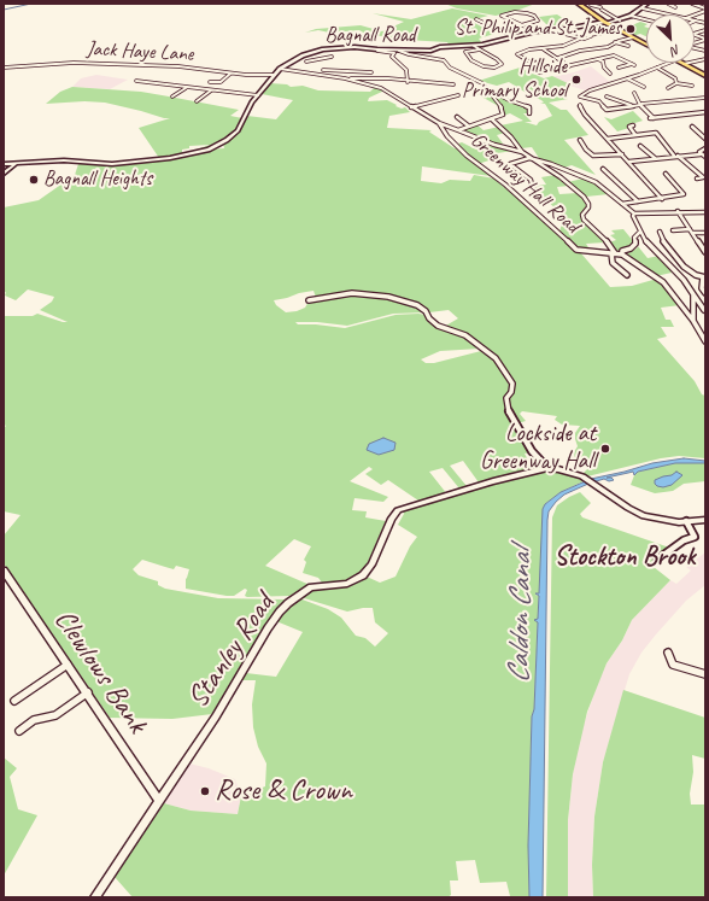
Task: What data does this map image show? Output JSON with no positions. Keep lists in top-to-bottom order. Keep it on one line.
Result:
{"streets":{"street":["Bagnall Road","Jack Haye Lane","Greenway Hall Road","Stanley Road","Clewlows Bank"]},"crossings":[["Bagnall Road","Jack Haye Lane"],["Stanley Road","Clewlows Bank"]],"districts":["Stockton Brook"],"water":["Caldon Canal"],"places":["St. Philip and St. James","Hillside Primary School","Bagnall Heights","Lockside at Greenway Hall","Rose & Crown"],"north":"bottom right"}
